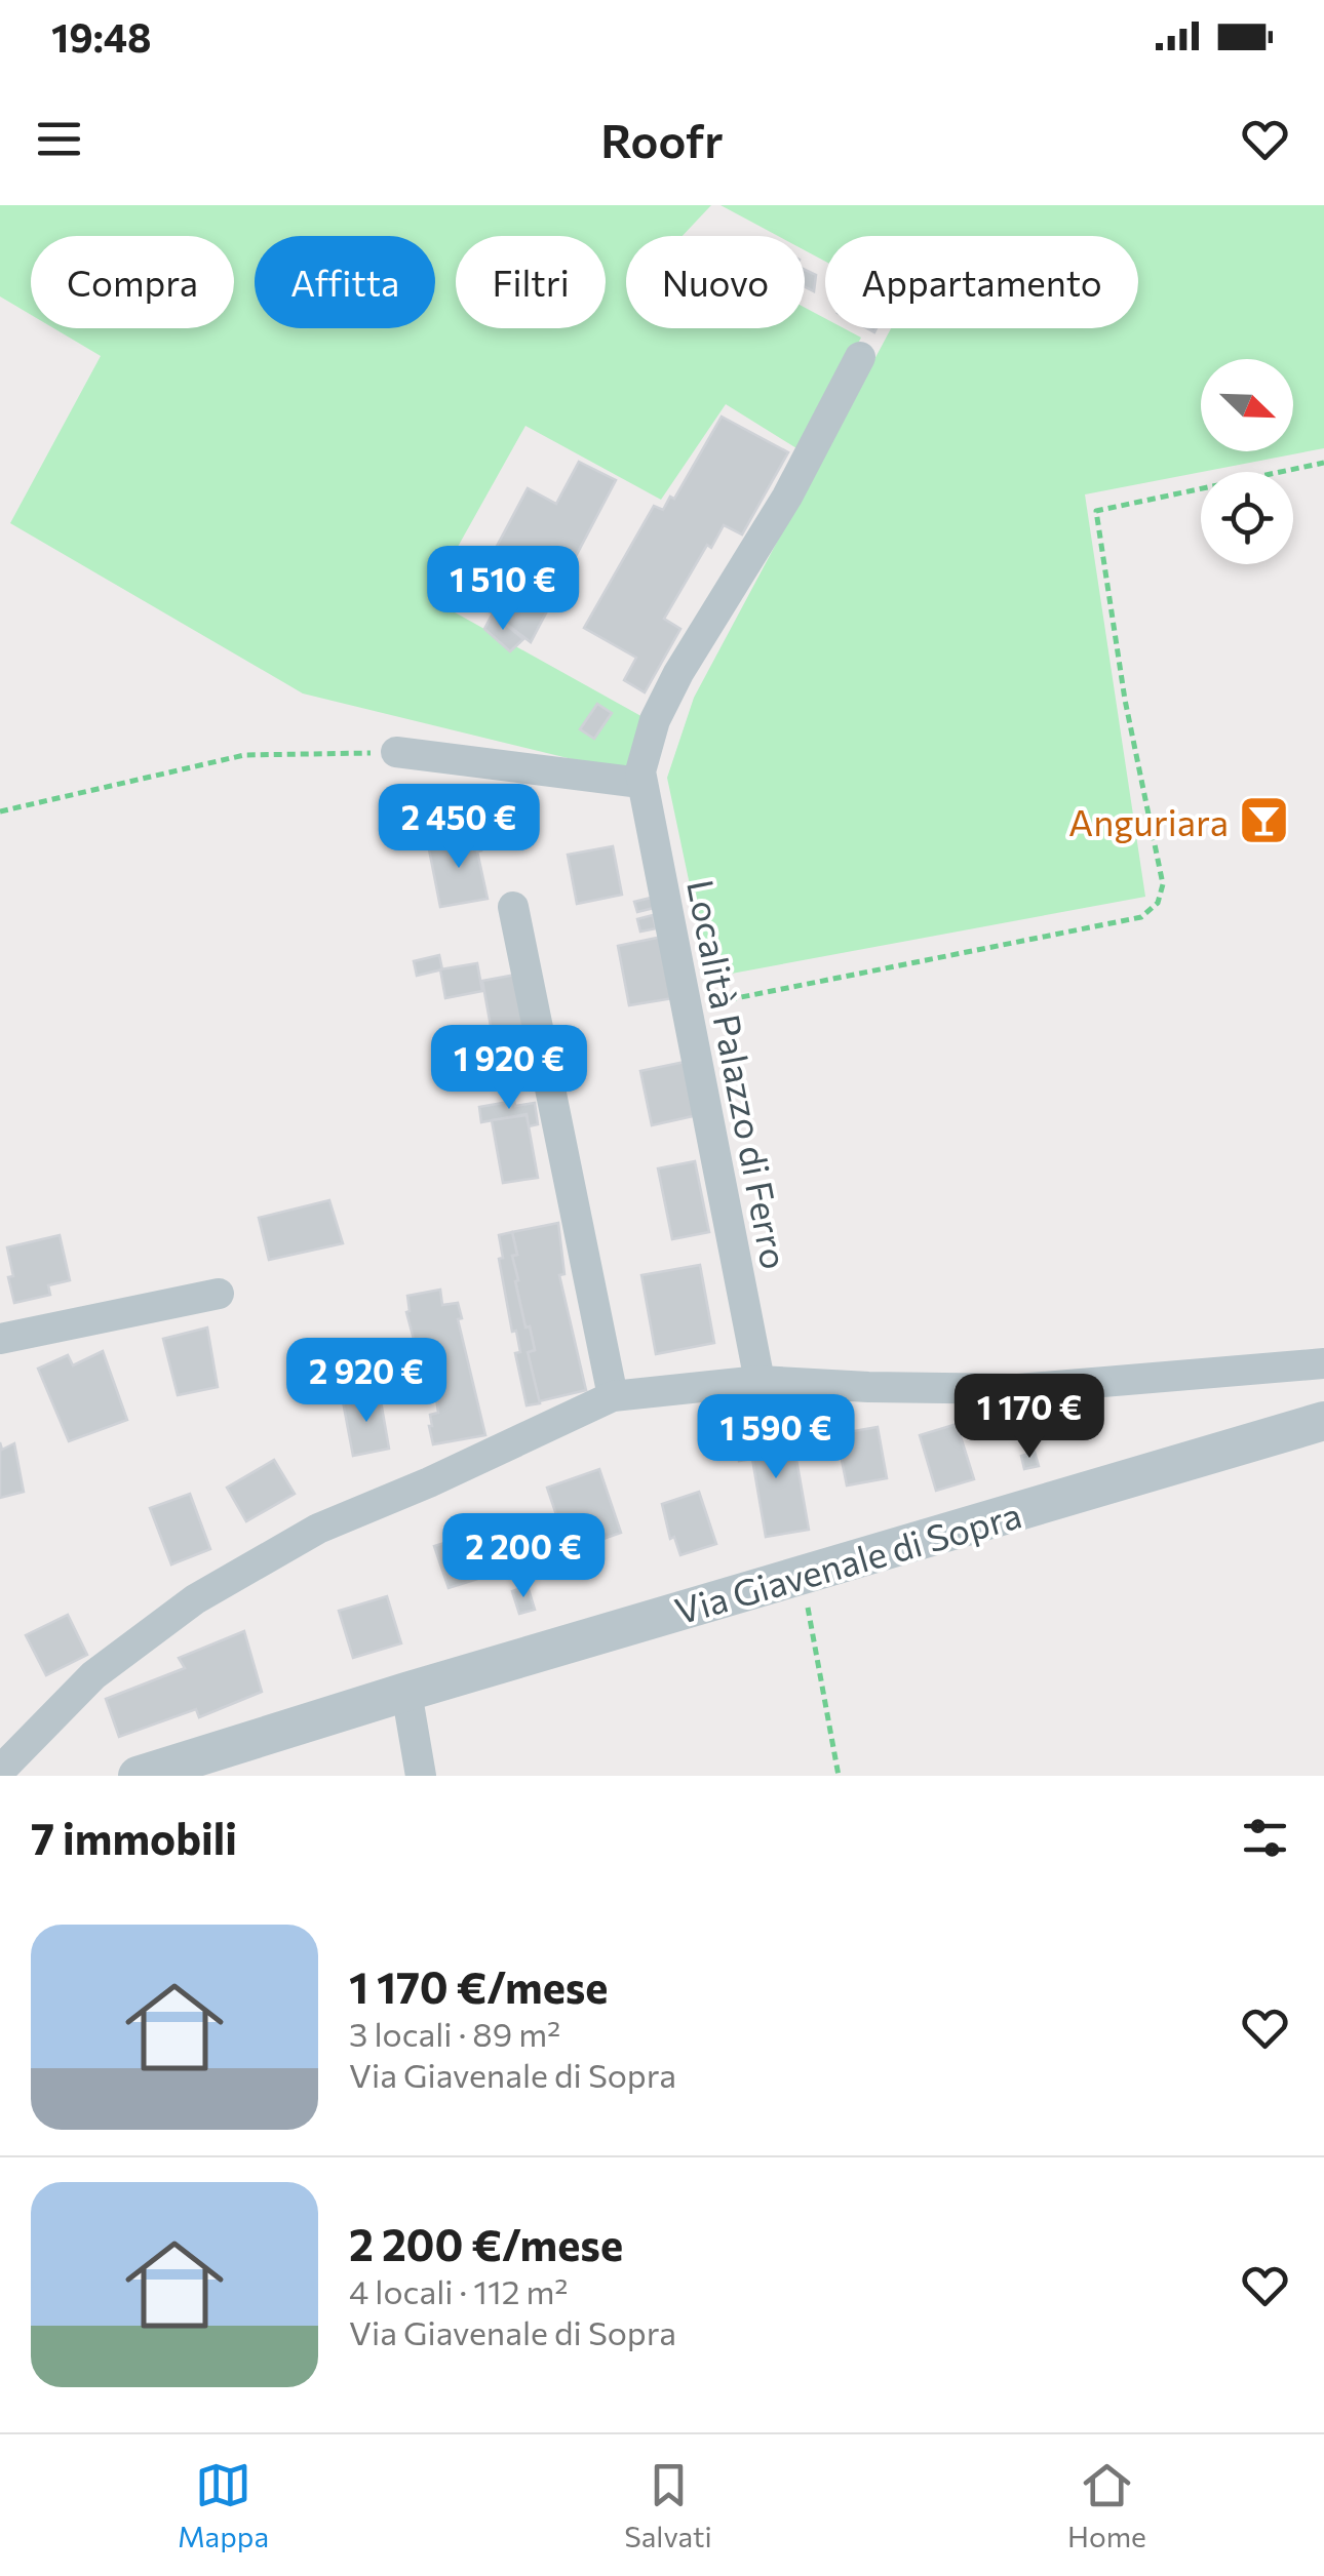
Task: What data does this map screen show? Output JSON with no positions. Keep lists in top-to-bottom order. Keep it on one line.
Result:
{"streets":{"street":["Località Palazzo di Ferro","Via Giavenale di Sopra"]},"places":{"bar":["Anguriara"]},"north":"bottom right","page":{"status":"19:48","header":"Roofr","chip":["Compra","Affitta","Filtri","Nuovo","Appartamento"],"price":["1 510 €","2 450 €","1 920 €","2 920 €","1 170 €","1 590 €","2 200 €"],"heading":"7 immobili","list":[{"name":"1 170 €/mese","note":"3 locali · 89 m² · Via Giavenale di Sopra"},{"name":"2 200 €/mese","note":"4 locali · 112 m² · Via Giavenale di Sopra"}],"tabs":["Mappa","Salvati","Home"]}}
